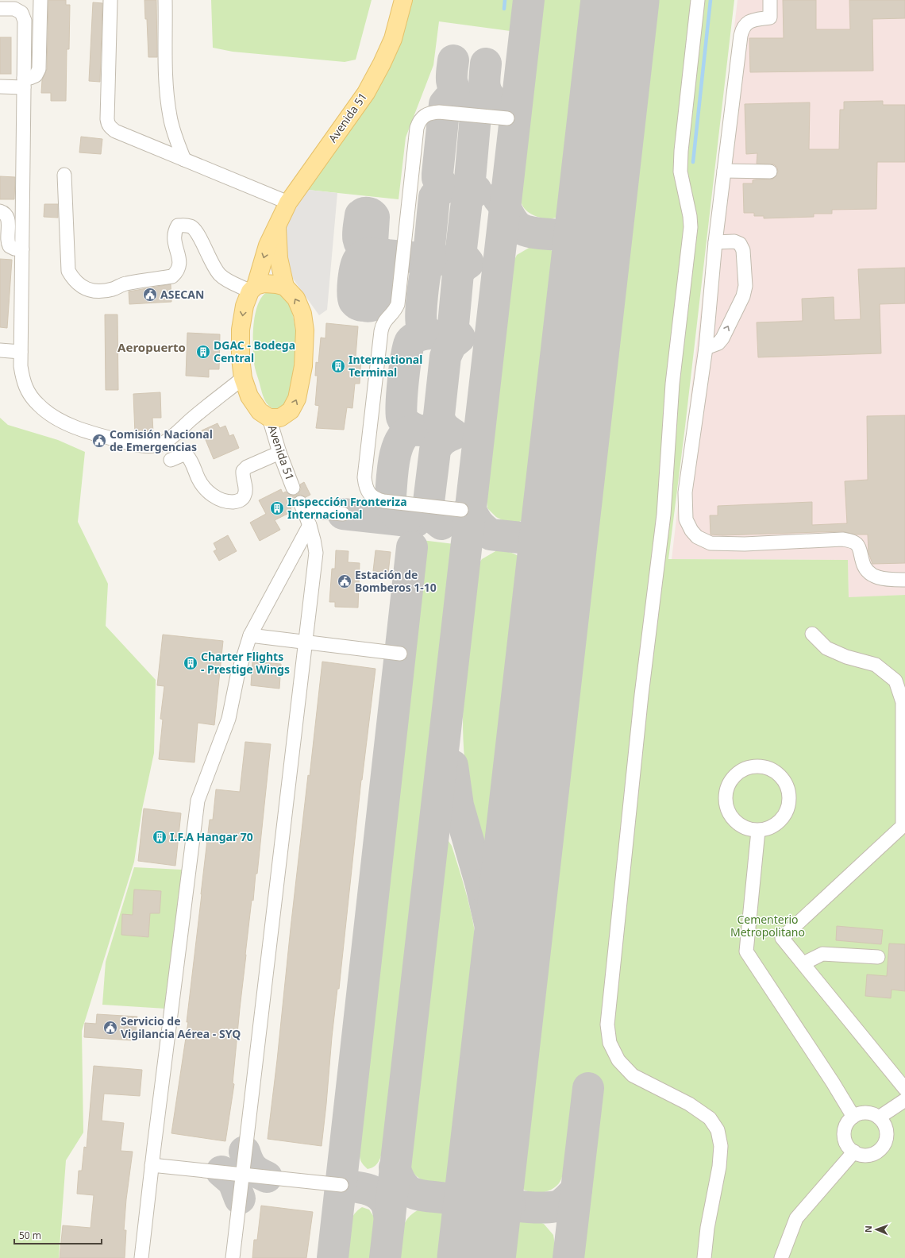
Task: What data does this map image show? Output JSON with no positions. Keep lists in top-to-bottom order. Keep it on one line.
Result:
{"streets":{"main road":["Avenida 51"]},"districts":["Aeropuerto"],"parks":["Cementerio Metropolitano"],"places":{"public building":["ASECAN","Comisión Nacional de Emergencias","Estación de Bomberos 1-10","Servicio de Vigilancia Aérea - SYQ"],"building":["DGAC - Bodega Central","International Terminal","Inspección Fronteriza Internacional","Charter Flights - Prestige Wings","I.F.A Hangar 70"]},"scale_bar":"50 m","north":"left"}
